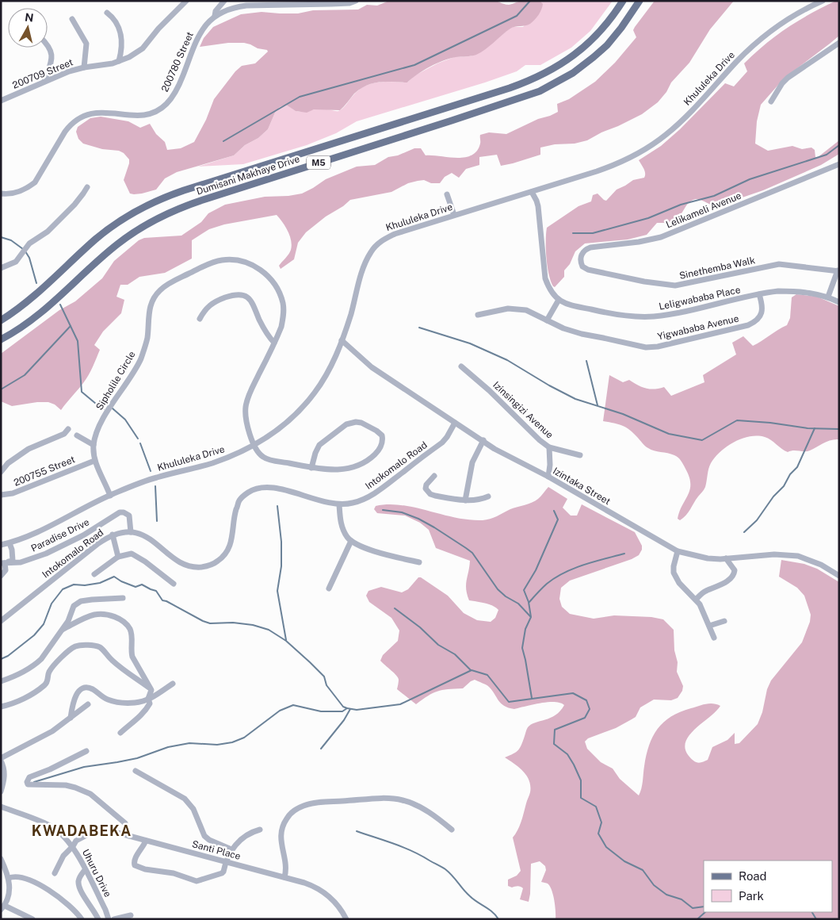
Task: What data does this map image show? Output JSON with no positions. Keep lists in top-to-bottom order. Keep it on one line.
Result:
{"streets":{"main road":["M5","Dumisani Makhaye Drive"],"street":["200780 Street","200709 Street","Khululeka Drive","Lelikameli Avenue","Sinethemba Walk","Leligwababa Place","Yigwababa Avenue","Sipholile Circle","Izinsingizi Avenue","Intokomalo Road","200755 Street","Izintaka Street","Paradise Drive","Santi Place","Uhuru Drive"]},"crossings":[["Khululeka Drive","Sipholile Circle"],["Khululeka Drive","Izintaka Street"],["Lelikameli Avenue","Sinethemba Walk"],["Leligwababa Place","Yigwababa Avenue"],["Sipholile Circle","200755 Street"],["Izinsingizi Avenue","Izintaka Street"],["Intokomalo Road","Izintaka Street"],["Intokomalo Road","Paradise Drive"],["Santi Place","Uhuru Drive"]],"districts":["KWADABEKA"],"legend":["Road","Park"],"north":"top"}
